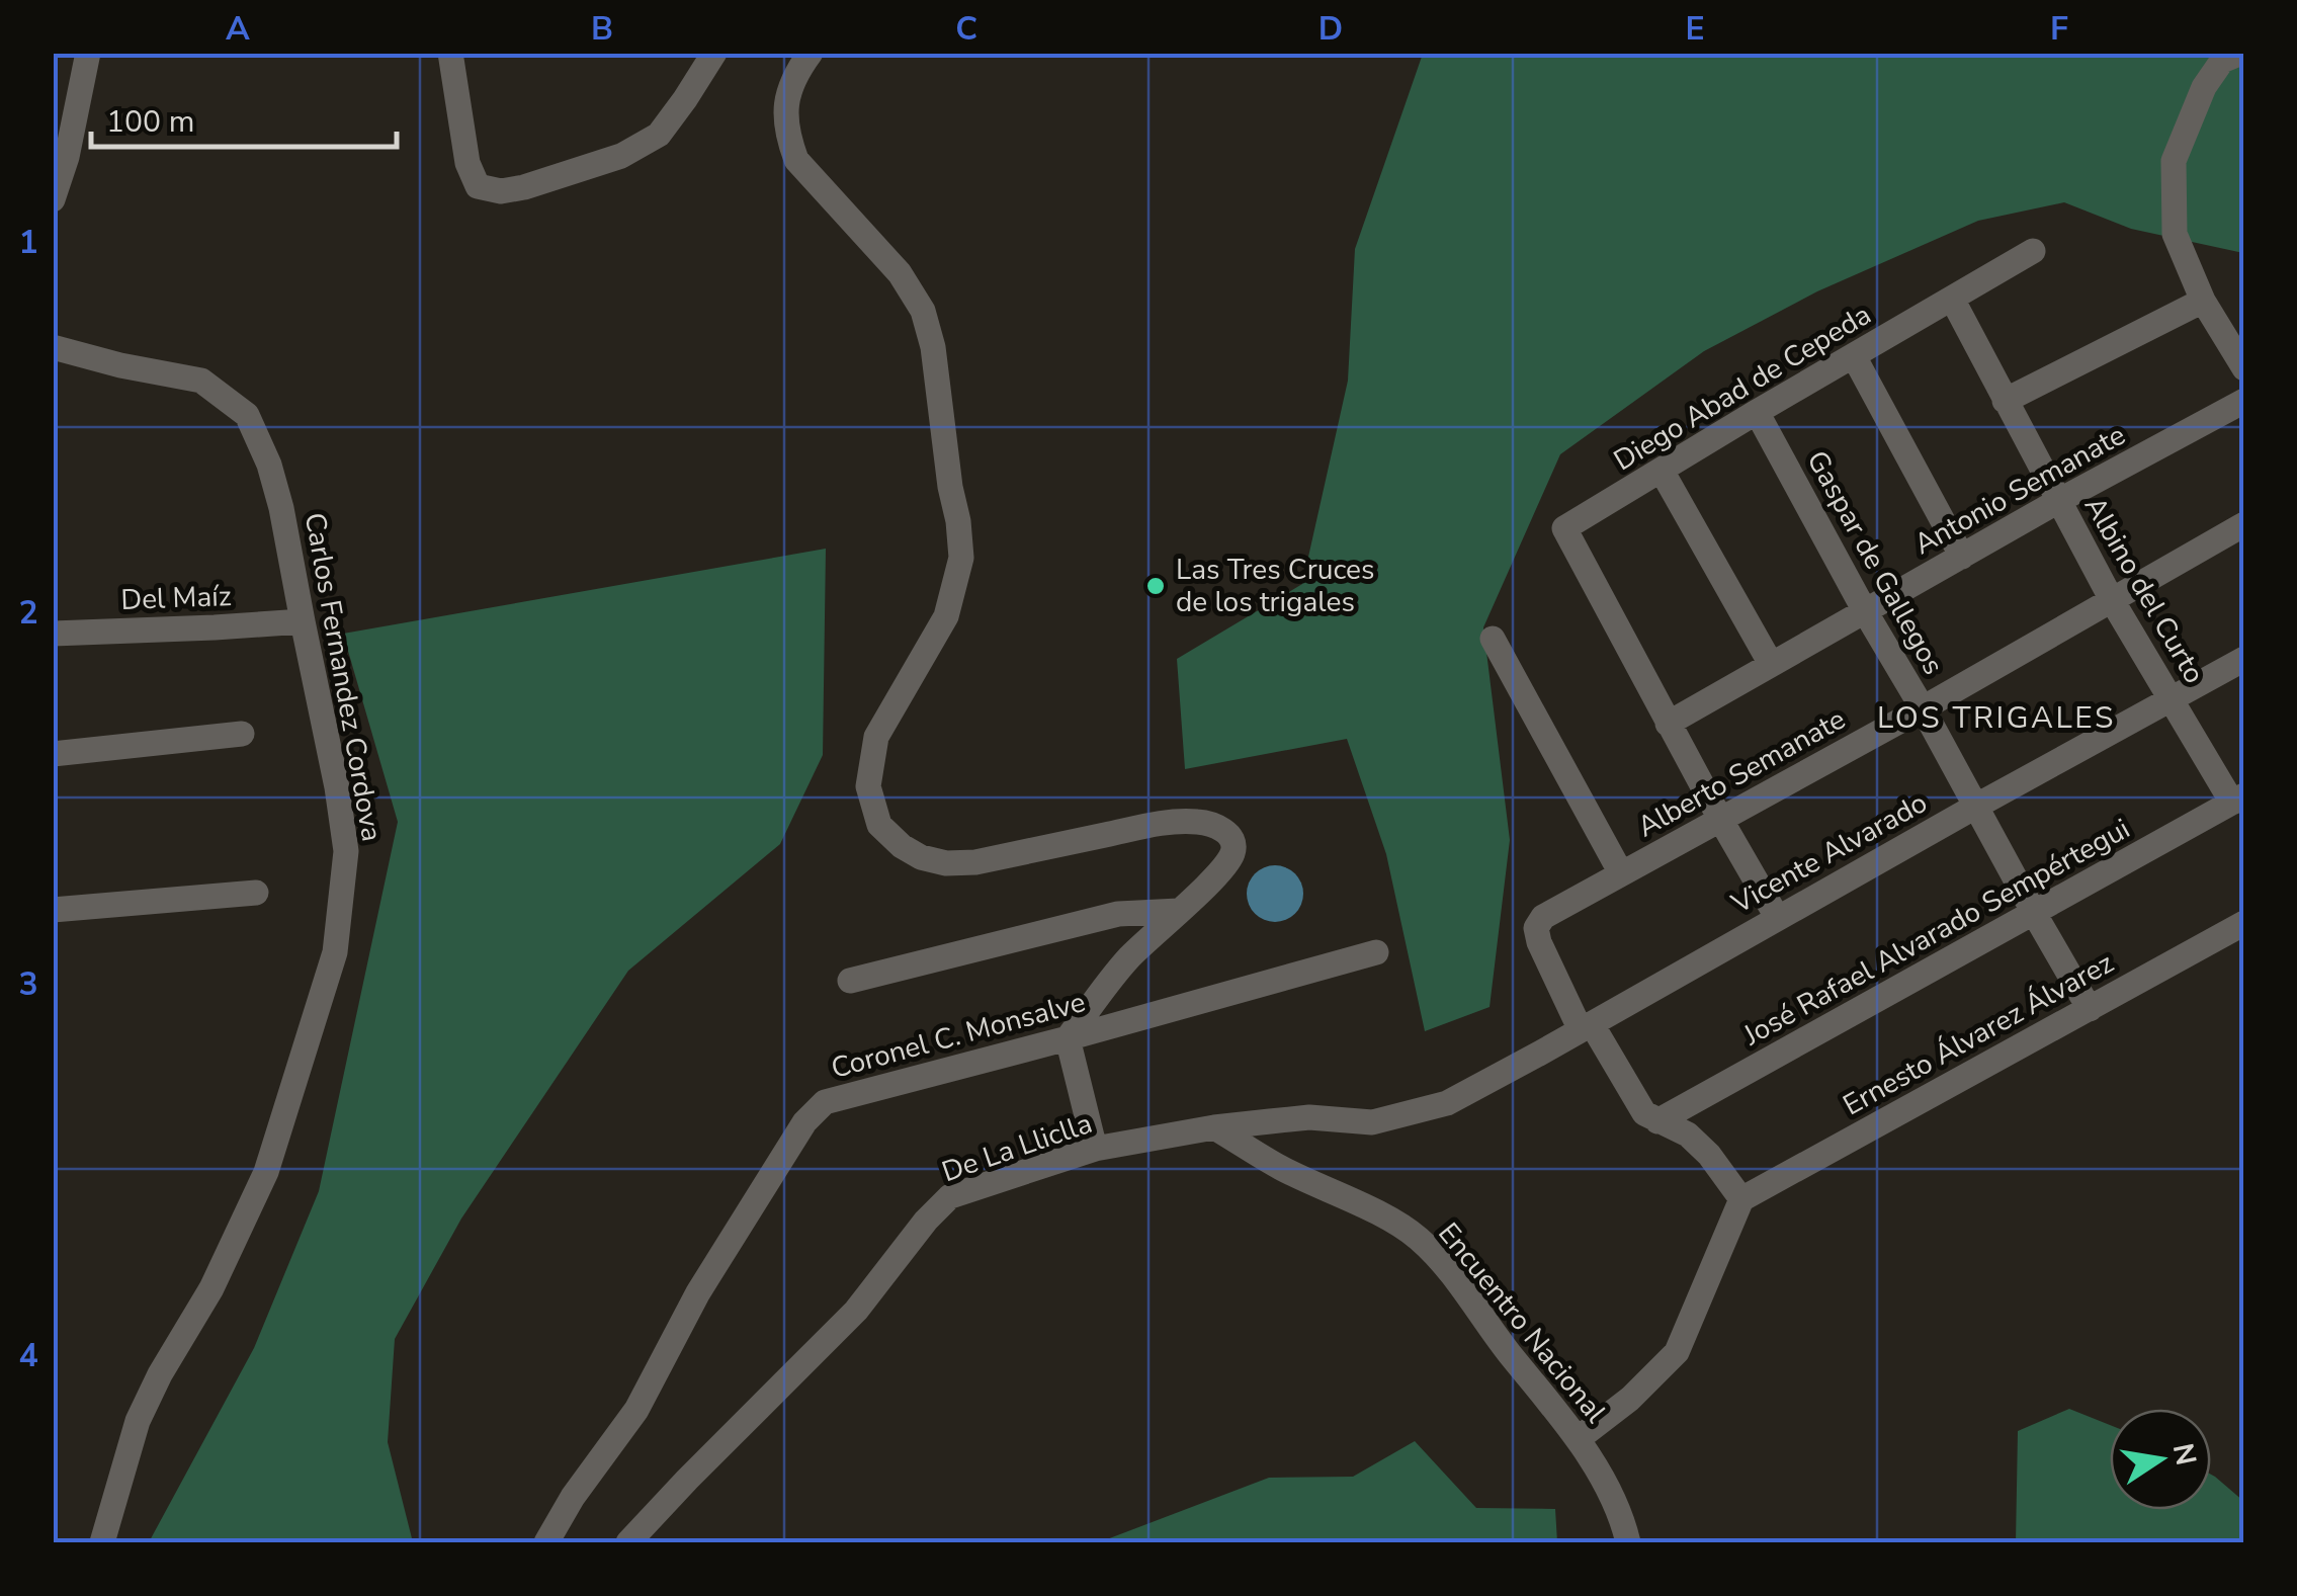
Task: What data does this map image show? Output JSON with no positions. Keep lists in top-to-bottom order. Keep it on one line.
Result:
{"streets":{"street":["Diego Abad de Cepeda","Antonio Semanate","Gaspar de Gallegos","Albino del Curto","Del Maíz","Carlos Fernandez Cordova","Alberto Semanate","Vicente Alvarado","José Rafael Alvarado Sempértegui","Ernesto Álvarez Álvarez","Coronel C. Monsalve","De La Lliclla","Encuentro Nacional"]},"crossings":[["Diego Abad de Cepeda","Antonio Semanate"],["Diego Abad de Cepeda","Gaspar de Gallegos"],["Diego Abad de Cepeda","Albino del Curto"],["Antonio Semanate","Gaspar de Gallegos"],["Antonio Semanate","Albino del Curto"],["Gaspar de Gallegos","Alberto Semanate"],["Gaspar de Gallegos","Vicente Alvarado"],["Gaspar de Gallegos","José Rafael Alvarado Sempértegui"],["Gaspar de Gallegos","Ernesto Álvarez Álvarez"],["Albino del Curto","Alberto Semanate"],["Albino del Curto","Vicente Alvarado"],["Albino del Curto","José Rafael Alvarado Sempértegui"],["Del Maíz","Carlos Fernandez Cordova"],["Alberto Semanate","Vicente Alvarado"],["Vicente Alvarado","De La Lliclla"],["De La Lliclla","Encuentro Nacional"]],"districts":["LOS TRIGALES"],"places":["Las Tres Cruces de los trigales"],"scale_bar":"100 m","north":"right","grid":{"columns":["A","B","C","D","E","F"],"rows":["1","2","3","4"]}}
